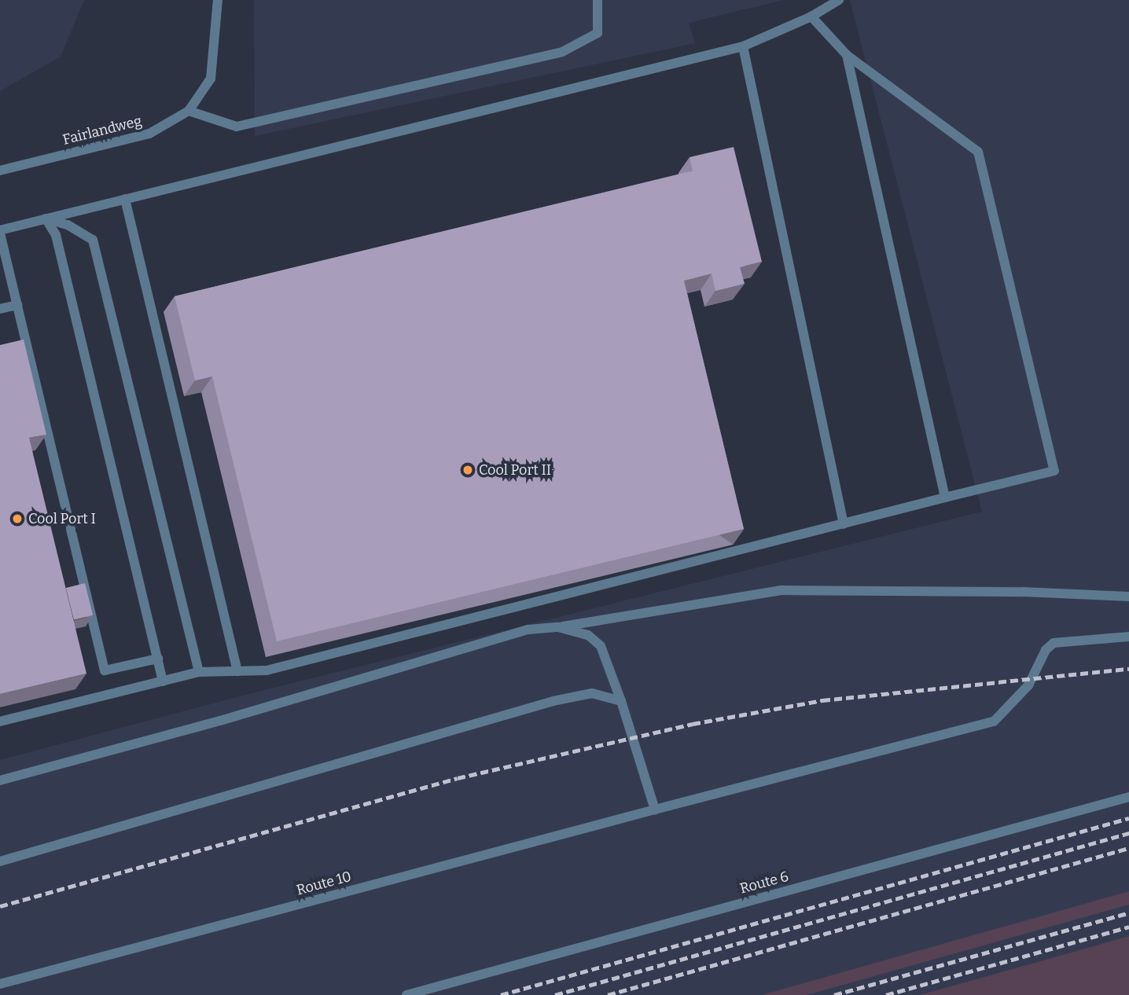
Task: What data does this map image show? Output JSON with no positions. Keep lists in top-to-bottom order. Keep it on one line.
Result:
{"streets":{"lane":["Fairlandweg","Route 6","Route 10"]},"places":["Cool Port II","Cool Port I"]}
